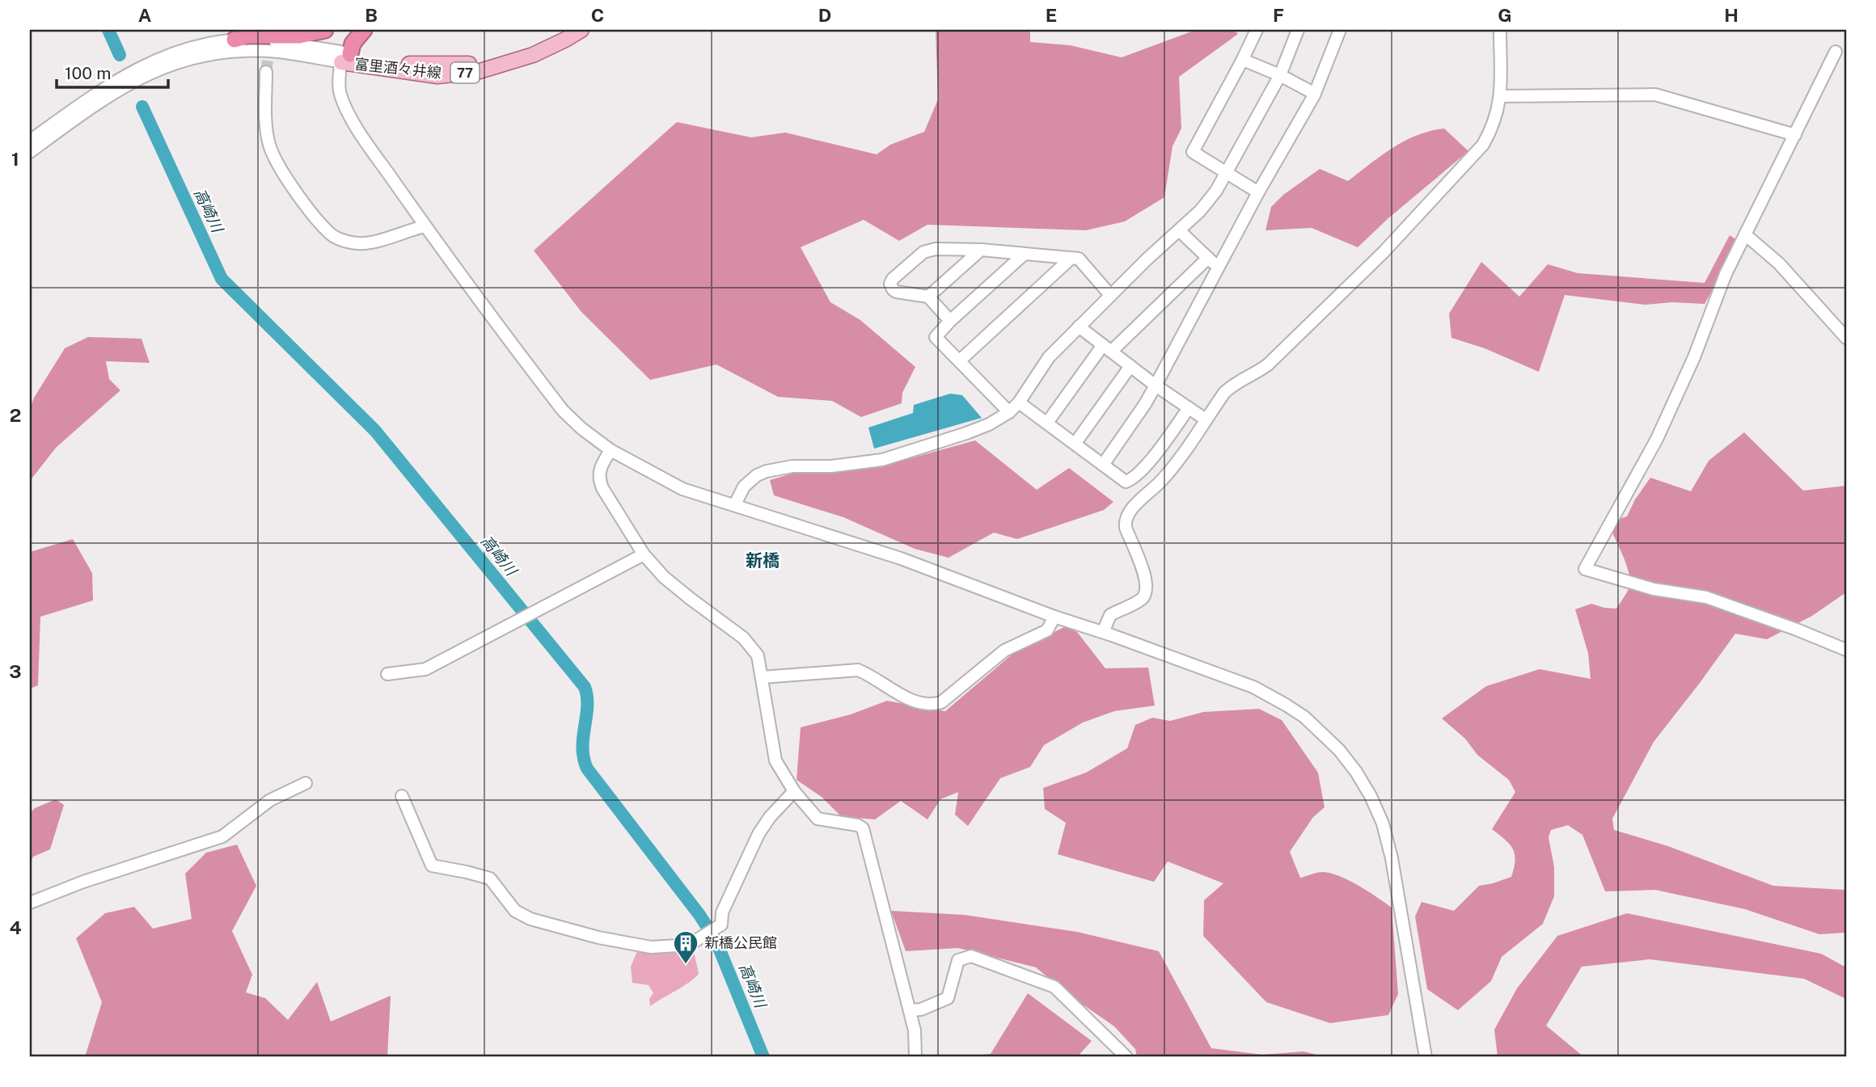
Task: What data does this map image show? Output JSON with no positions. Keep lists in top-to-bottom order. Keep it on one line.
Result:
{"streets":{"main road":["富里酒々井線","77"]},"districts":["新橋"],"water":["高崎川"],"places":{"building":["新橋公民館"]},"scale_bar":"100 m","grid":{"columns":["A","B","C","D","E","F","G","H"],"rows":["1","2","3","4"]}}
